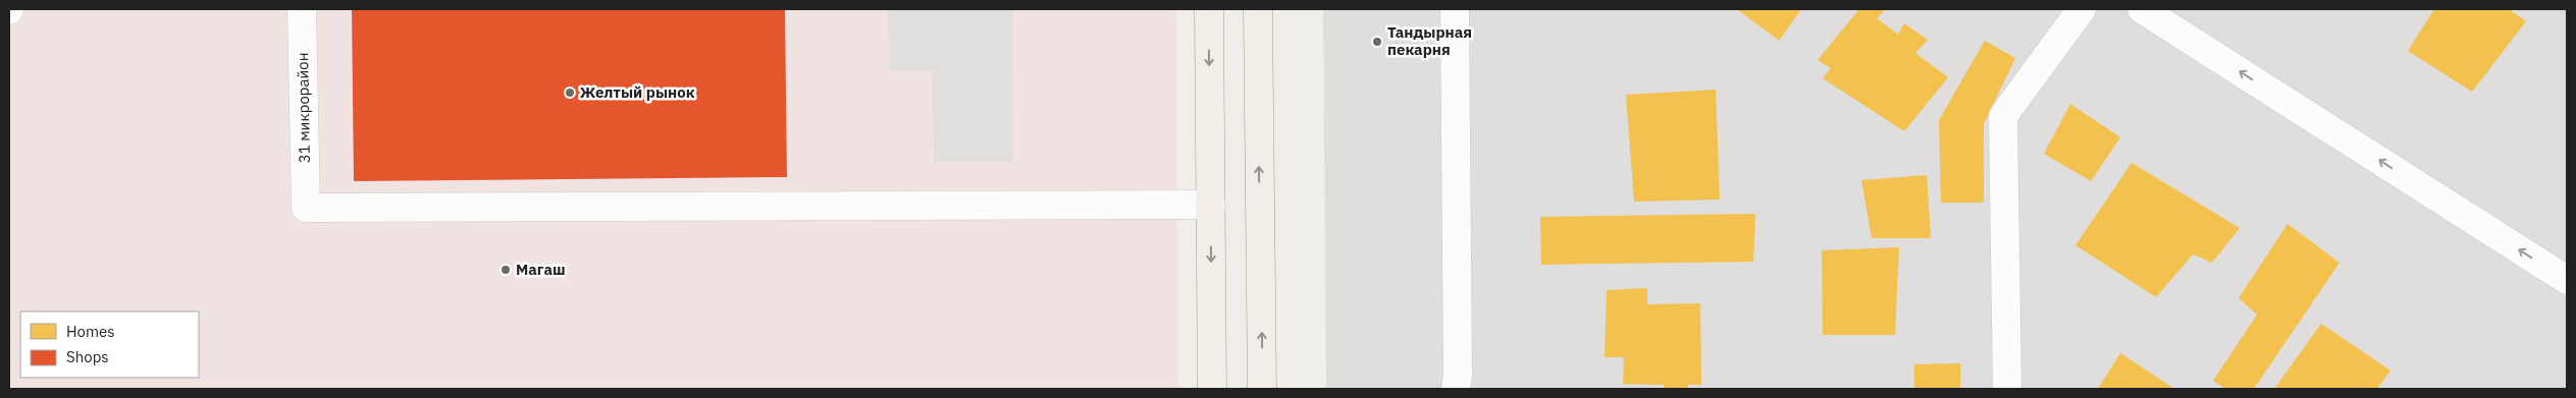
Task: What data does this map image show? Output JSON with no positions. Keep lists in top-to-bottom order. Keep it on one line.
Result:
{"streets":{"street":["31 микрорайон"]},"places":["Тандырная пекарня","Желтый рынок","Магаш"],"legend":["Homes","Shops"]}
